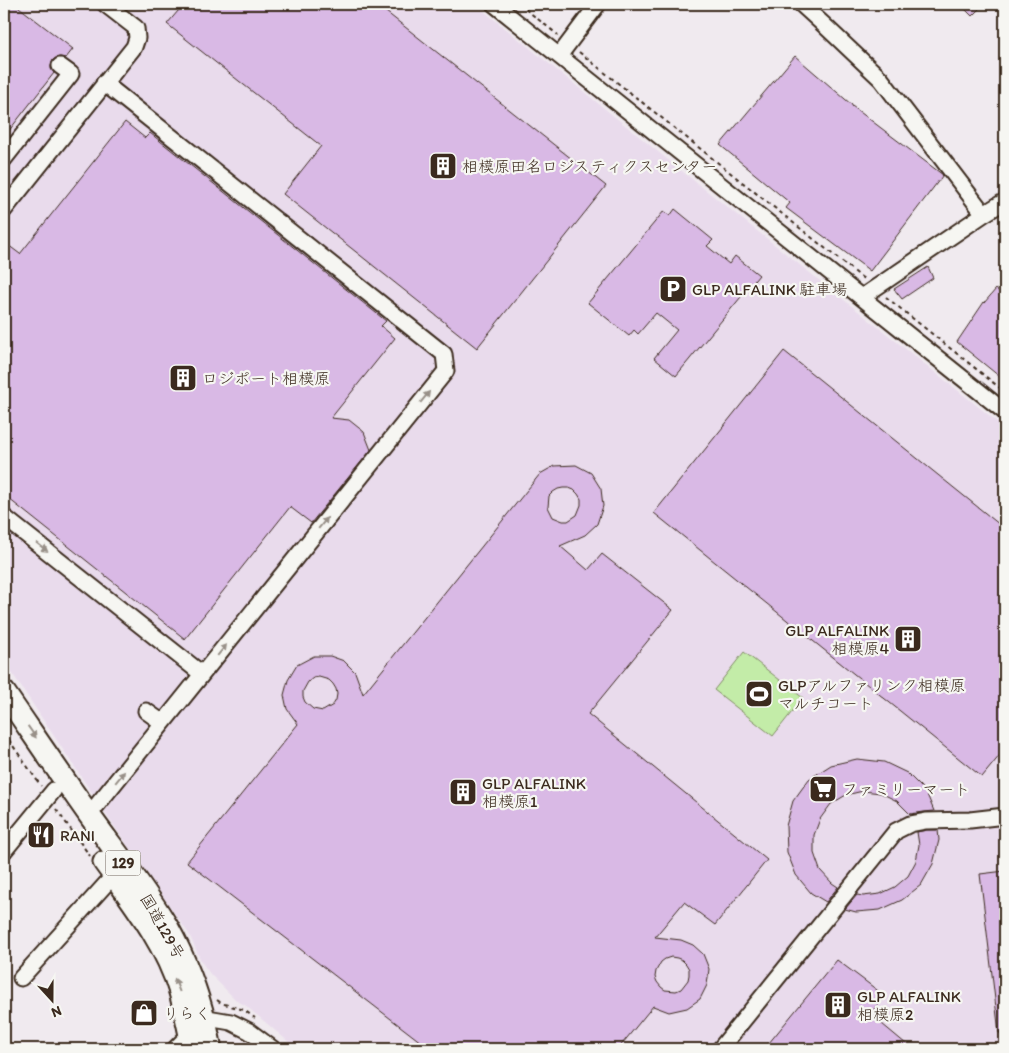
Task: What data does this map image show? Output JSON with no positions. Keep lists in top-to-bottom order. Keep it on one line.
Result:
{"streets":{"highway":["129","国道129号"]},"places":{"building":["相模原田名ロジスティクスセンター","ロジポート相模原","GLP ALFALINK 相模原4","GLP ALFALINK 相模原1","GLP ALFALINK 相模原2"],"parking":["GLP ALFALINK 駐車場"],"sports":["GLPアルファリンク相模原 マルチコート"],"supermarket":["ファミリーマート"],"restaurant":["RANI"],"shop":["りらく"]},"north":"bottom"}
